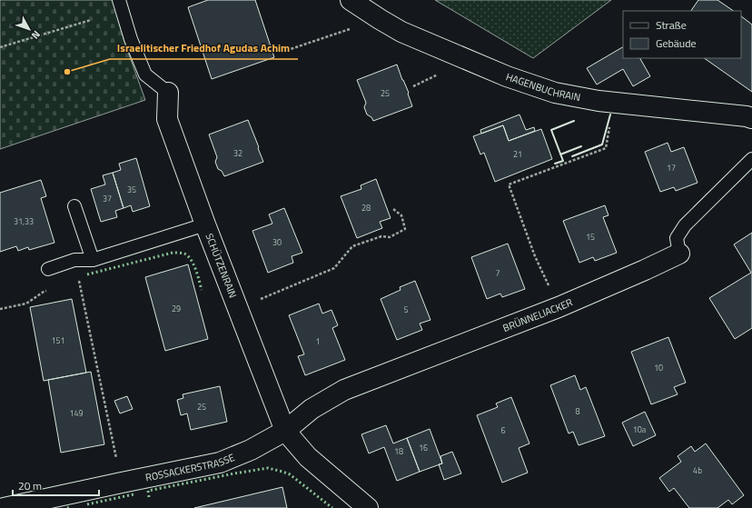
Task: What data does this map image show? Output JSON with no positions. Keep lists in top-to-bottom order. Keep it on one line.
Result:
{"streets":{"street":["HAGENBUCHRAIN","SCHÜTZENRAIN","BRÜNNELIACKER","ROSSACKERSTRASSE"]},"crossings":[["SCHÜTZENRAIN","BRÜNNELIACKER"],["SCHÜTZENRAIN","ROSSACKERSTRASSE"],["BRÜNNELIACKER","ROSSACKERSTRASSE"]],"places":["Israelitischer Friedhof Agudas Achim"],"house_numbers":["25","32","21","17","35","37","28","31,33","15","30","7","29","5","151","1","10","25","8","149","10a","6","16","18","4b"],"legend":["Straße","Gebäude"],"scale_bar":"20 m","north":"bottom right"}
